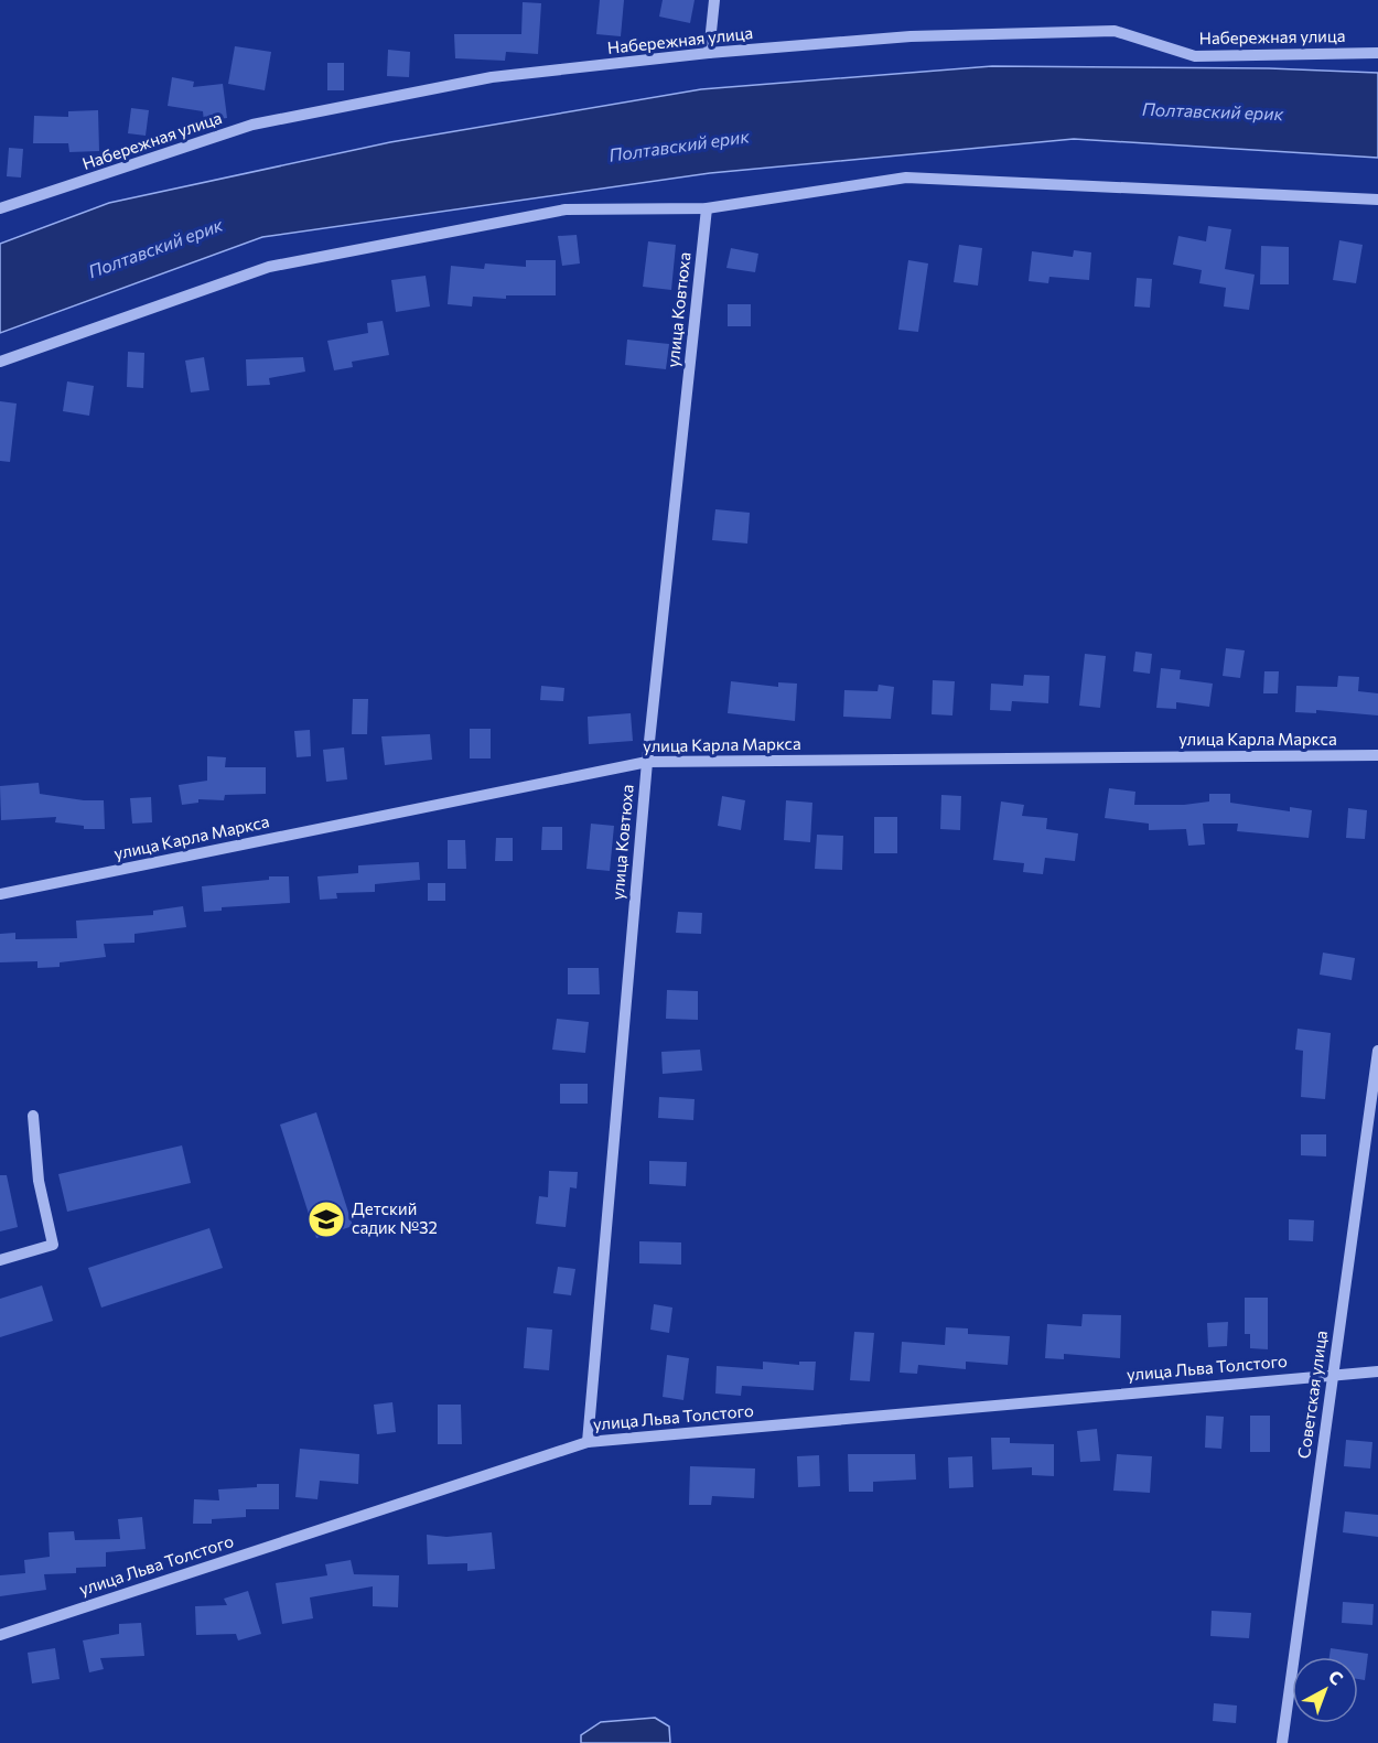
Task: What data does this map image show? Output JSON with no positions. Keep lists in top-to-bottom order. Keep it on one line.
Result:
{"streets":{"street":["Набережная улица","улица Ковтюха","улица Карла Маркса","улица Льва Толстого","Советская улица"]},"crossings":[["улица Ковтюха","улица Карла Маркса"],["улица Ковтюха","улица Льва Толстого"],["улица Льва Толстого","Советская улица"]],"water":["Полтавский ерик"],"places":{"school or university":["Детский садик №32"]},"north":"top right"}
